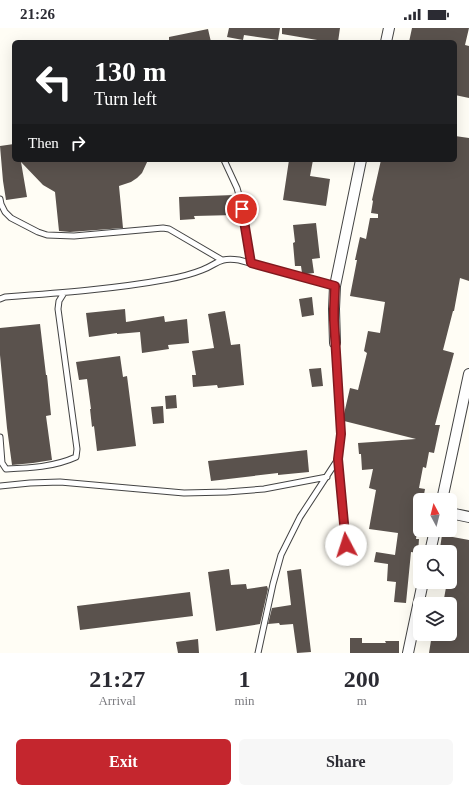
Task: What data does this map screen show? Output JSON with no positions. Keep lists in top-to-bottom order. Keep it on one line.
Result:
{"north":"top","page":{"status":"21:26","turn":["130 m","Turn left"],"then":"Then","eta":["21:27","Arrival","1","min","200","m"],"buttons":["Exit","Share"]}}
